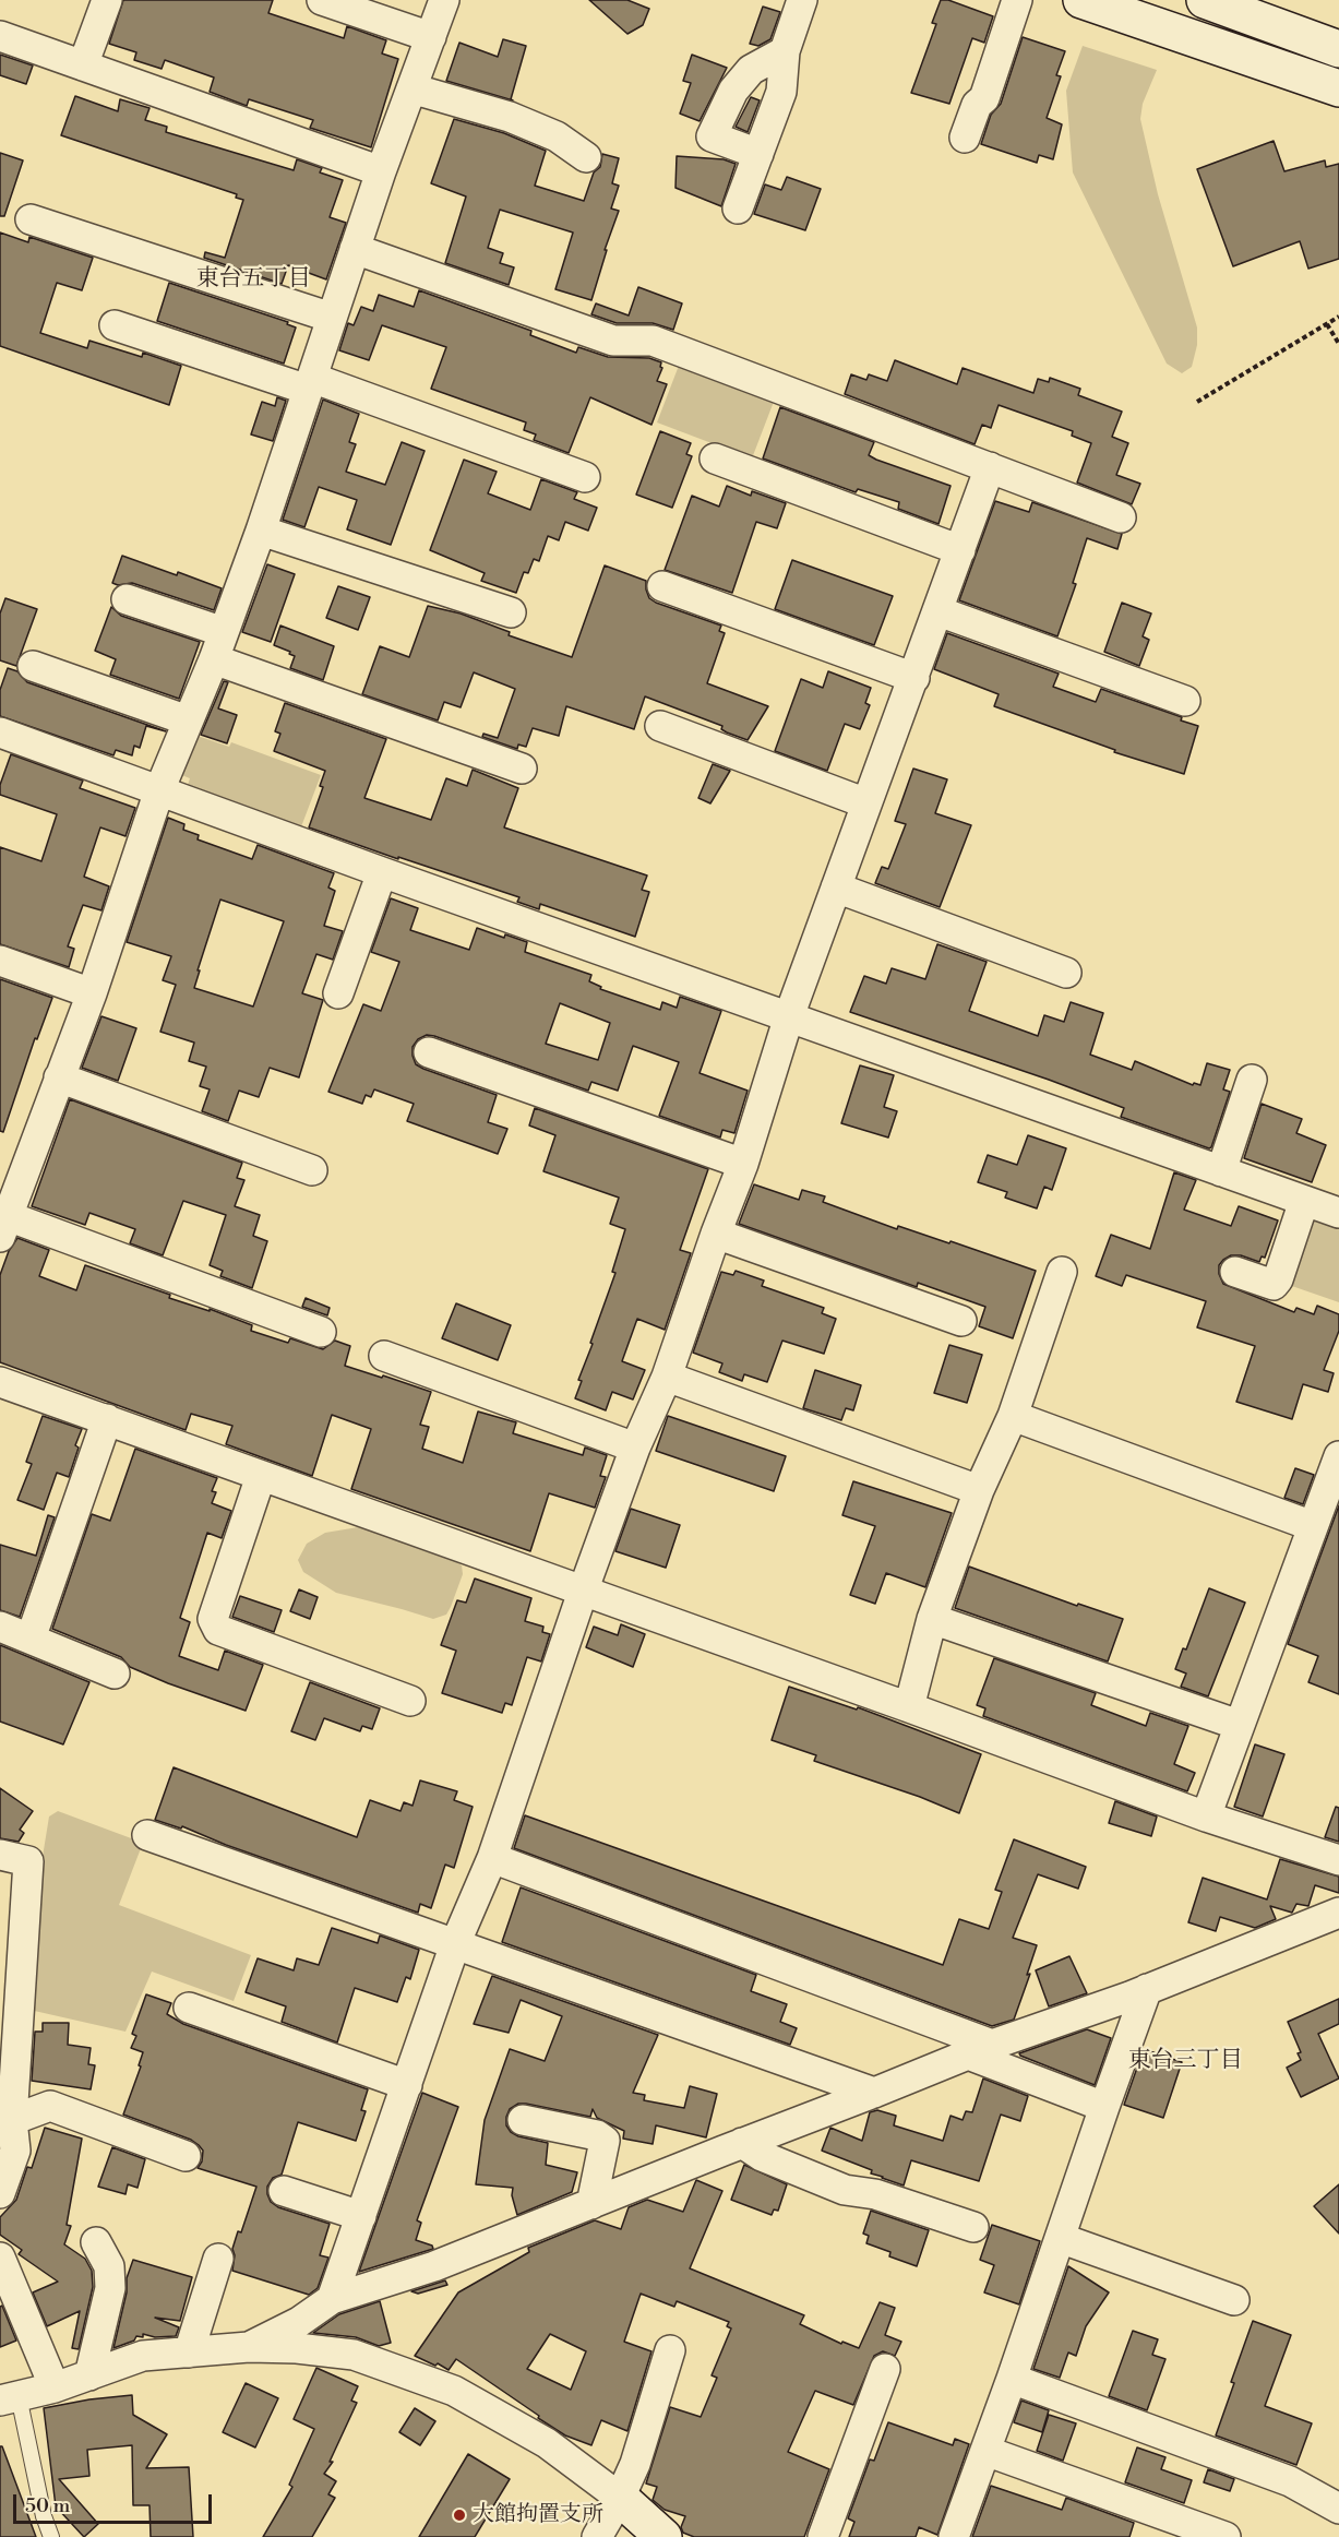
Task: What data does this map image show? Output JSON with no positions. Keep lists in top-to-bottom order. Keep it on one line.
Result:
{"districts":["東台五丁目","東台三丁目"],"places":["大館拘置支所"],"scale_bar":"50 m"}
